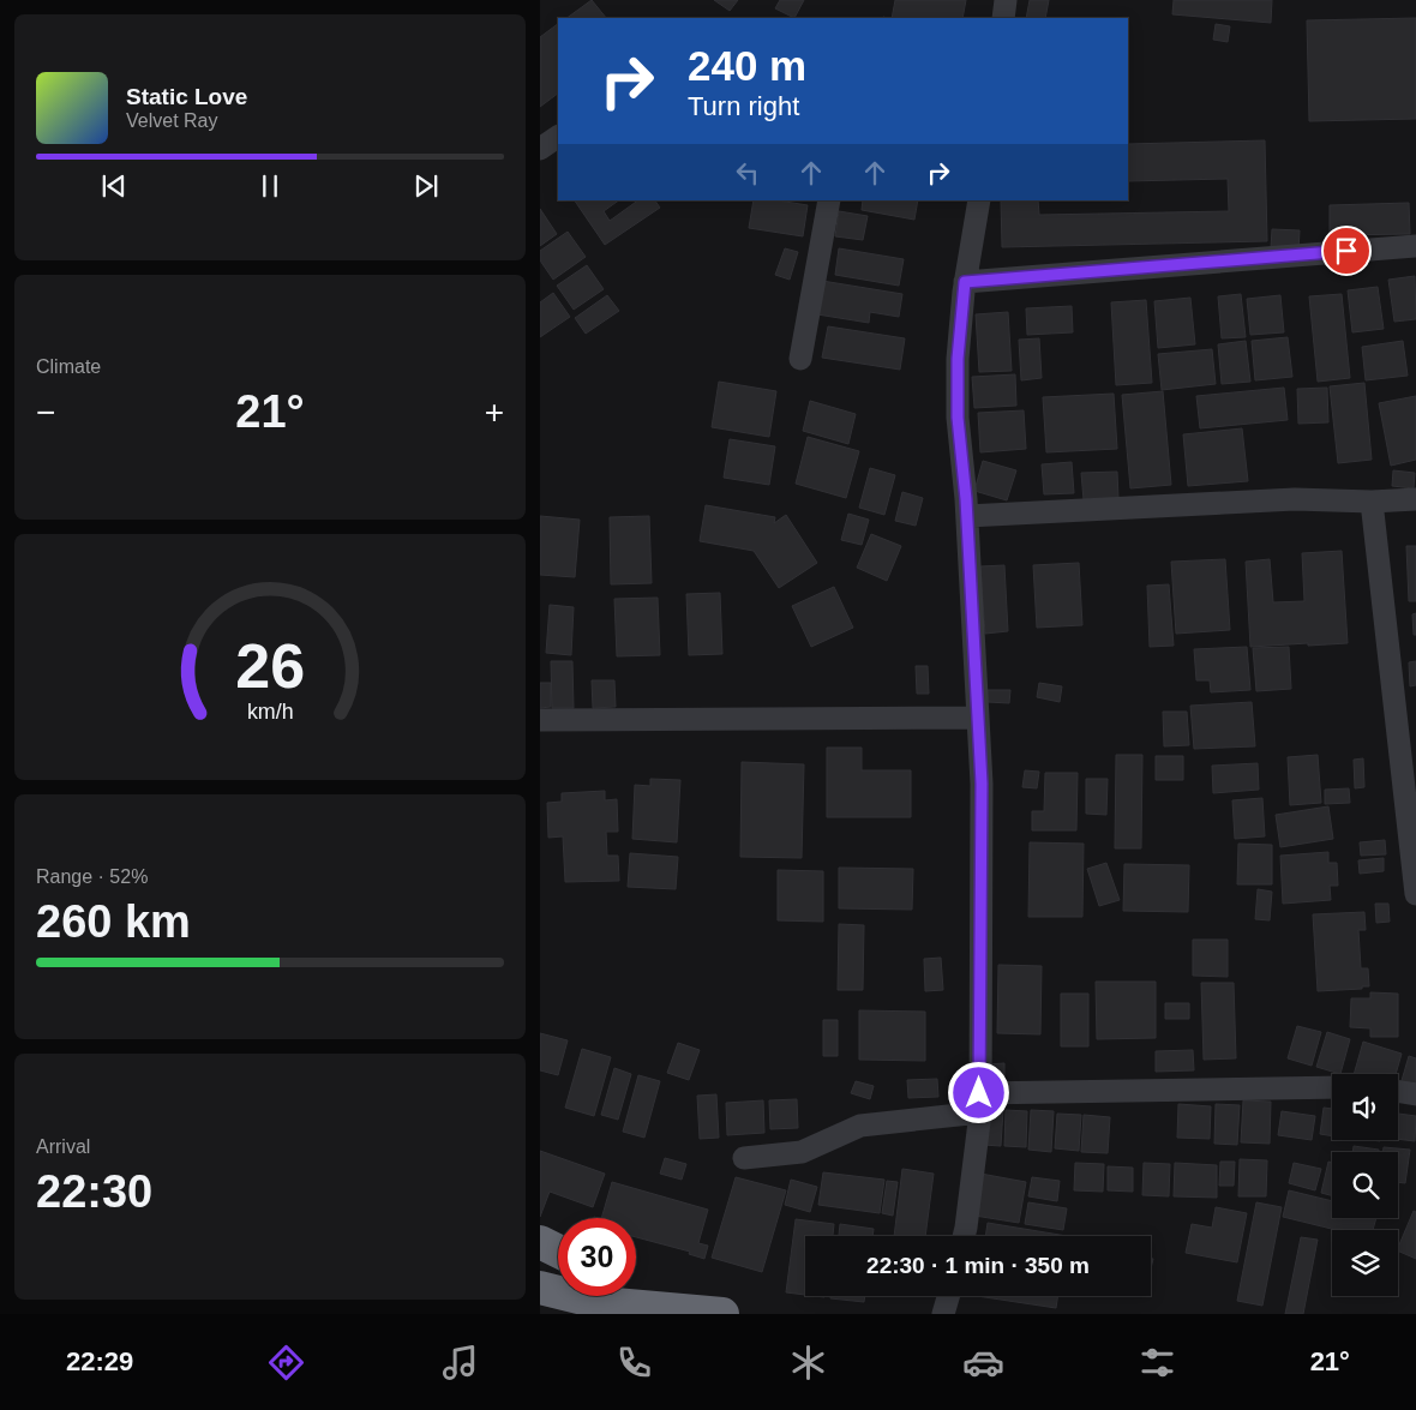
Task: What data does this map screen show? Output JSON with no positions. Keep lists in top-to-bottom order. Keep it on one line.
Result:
{"page":{"turn":["240 m","Turn right"],"song":["Static Love","Velvet Ray"],"tile":["Climate",["Range · 52%","260 km"],["Arrival","22:30"]],"heat":["−","21°","+"],"limit":"30","trip":"22:30 · 1 min · 350 m","tabs":["22:29","21°"],"gauge":["26","km/h"]}}
